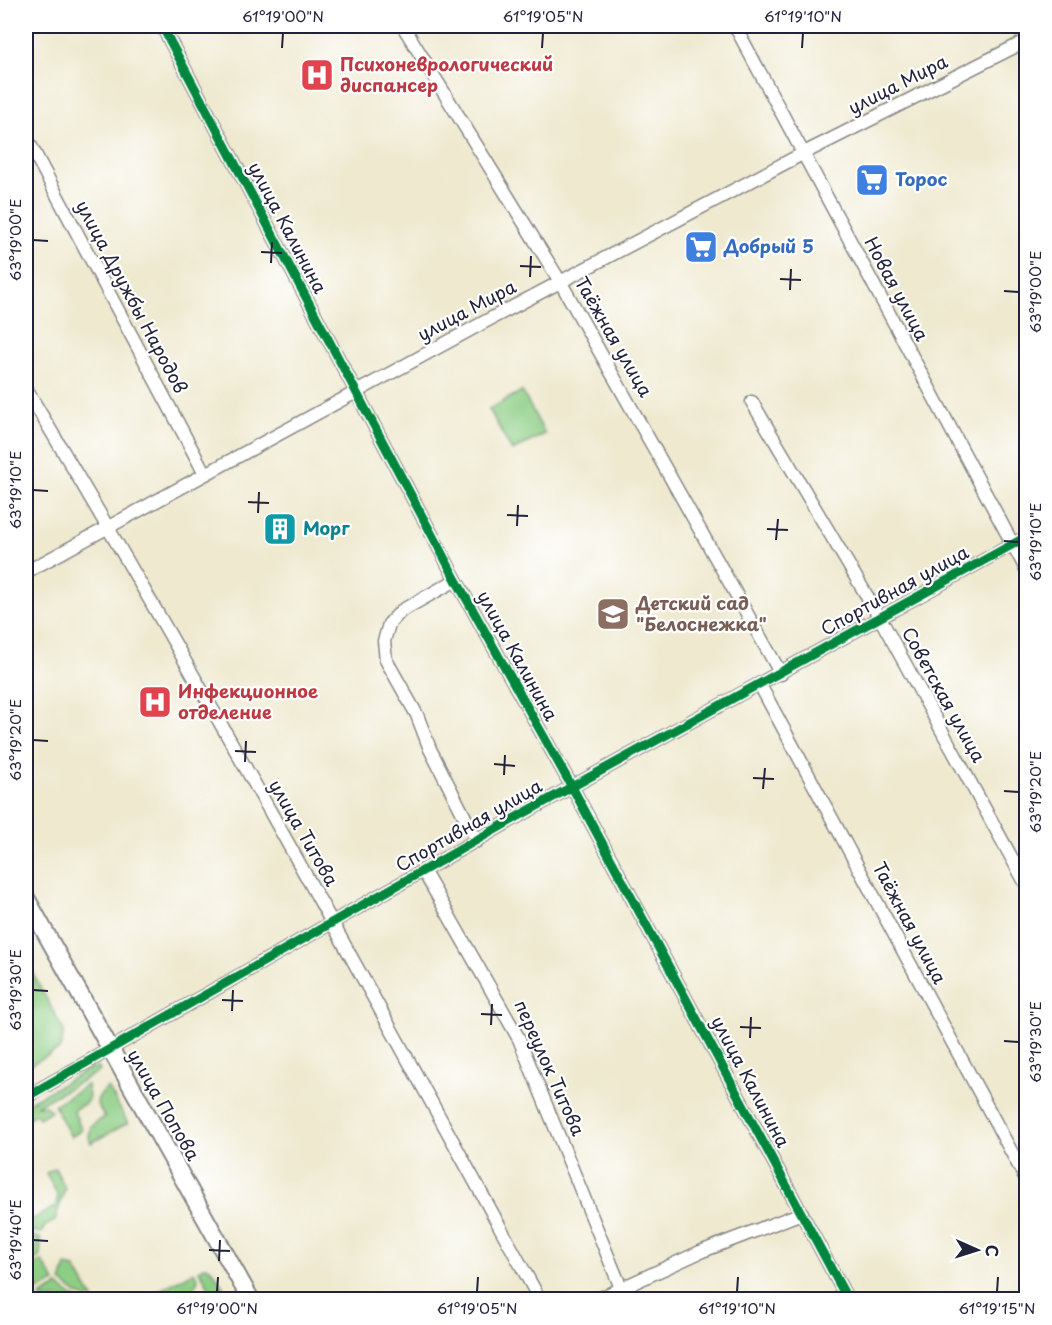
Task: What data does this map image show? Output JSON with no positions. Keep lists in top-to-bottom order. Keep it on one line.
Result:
{"streets":{"street":["улица Мира","улица Калинина","Новая улица","улица Дружбы Народов","Таёжная улица","Спортивная улица","Советская улица","улица Титова","переулок Титова","улица Попова"]},"crossings":[["улица Мира","улица Калинина"],["улица Мира","Новая улица"],["улица Мира","улица Дружбы Народов"],["улица Мира","Таёжная улица"],["улица Мира","улица Титова"],["улица Калинина","Спортивная улица"],["Новая улица","Спортивная улица"],["Таёжная улица","Спортивная улица"],["Спортивная улица","Советская улица"],["Спортивная улица","улица Титова"],["Спортивная улица","переулок Титова"],["Спортивная улица","улица Попова"]],"places":{"hospital":["Психоневрологический диспансер","Инфекционное отделение"],"supermarket":["Торос","Добрый 5"],"building":["Морг"],"school or university":["Детский сад \"Белоснежка\""]},"north":"right","coordinates":["61°19'00\"N","61°19'05\"N","61°19'10\"N","63°19'00\"E","63°19'10\"E","63°19'20\"E","63°19'30\"E","63°19'40\"E","61°19'15\"N"]}
